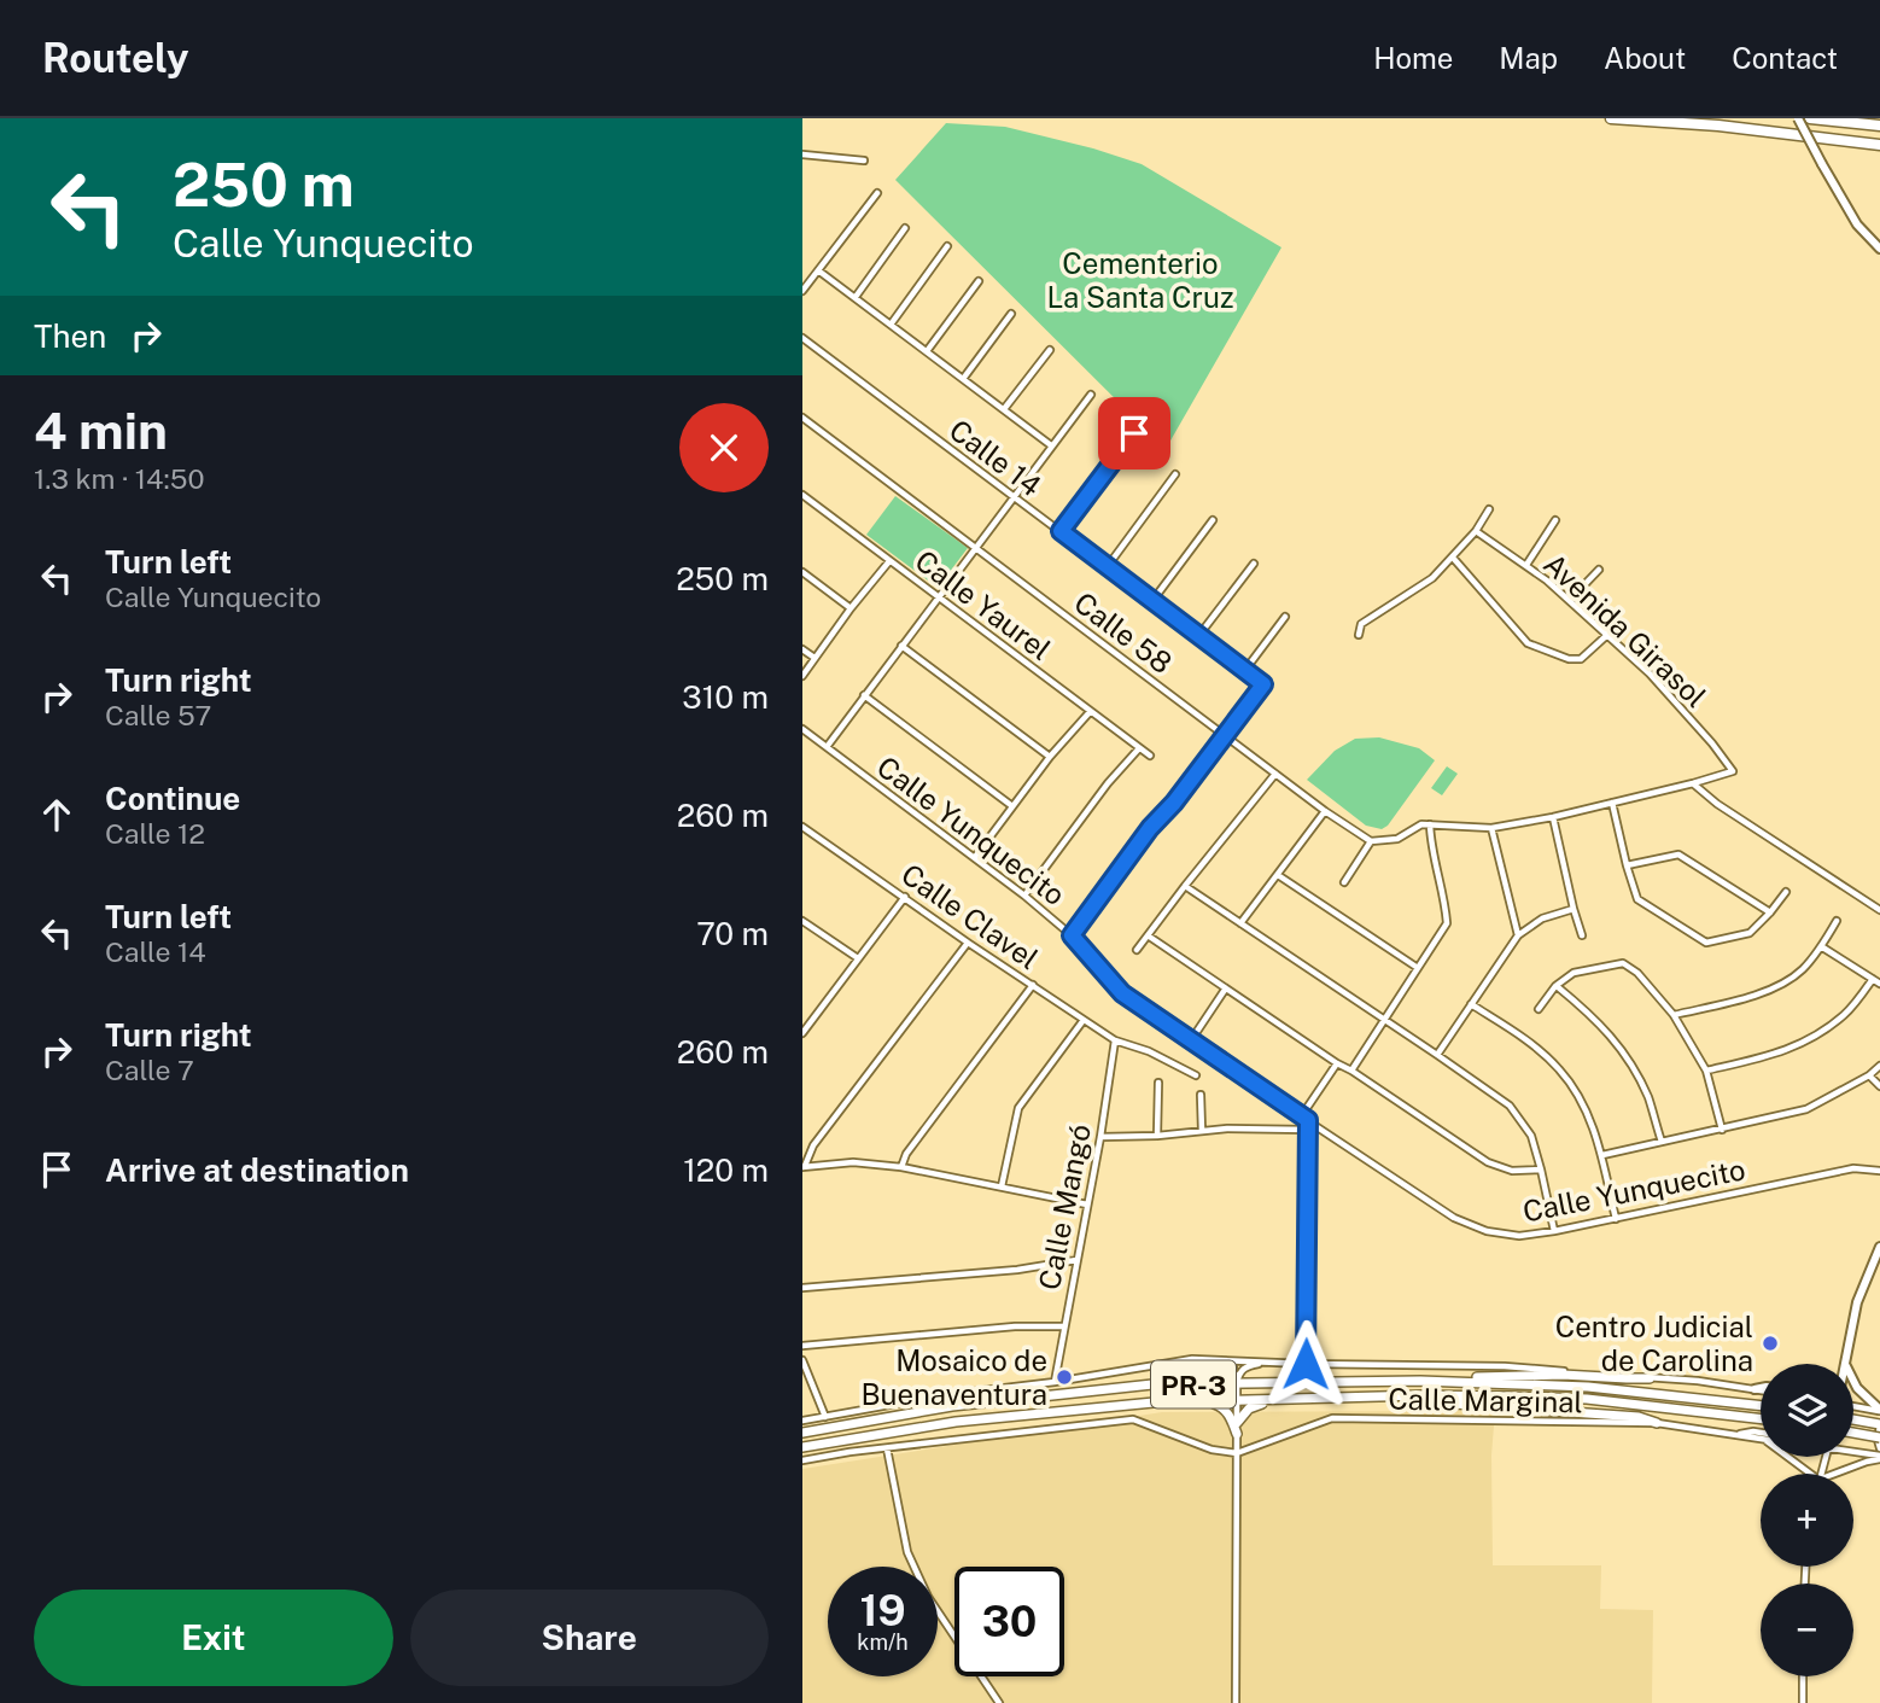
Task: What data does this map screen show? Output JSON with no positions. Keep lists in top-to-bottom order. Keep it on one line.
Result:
{"streets":{"main road":["PR-3"],"street":["Calle 14","Calle Yaurel","Avenida Girasol","Calle 58","Calle Yunquecito","Calle Clavel","Calle Mangó","Calle Marginal"]},"crossings":[["Calle 14","Calle 58"],["Calle Clavel","Calle Mangó"],["Calle Mangó","Calle Marginal"]],"parks":["Cementerio La Santa Cruz"],"places":["Centro Judicial de Carolina","Mosaico de Buenaventura"],"page":{"header":"Routely","nav":["Home","Map","About","Contact"],"turn":["250 m","Calle Yunquecito"],"then":"Then","heading":["4 min","1.3 km · 14:50"],"list":[{"name":"Turn left","note":"Calle Yunquecito","value":"250 m"},{"name":"Turn right","note":"Calle 57","value":"310 m"},{"name":"Continue","note":"Calle 12","value":"260 m"},{"name":"Turn left","note":"Calle 14","value":"70 m"},{"name":"Turn right","note":"Calle 7","value":"260 m"},{"name":"Arrive at destination","value":"120 m"}],"map_buttons":["+","−"],"speed":"19 km/h","limit":"30","buttons":["Exit","Share"]}}
